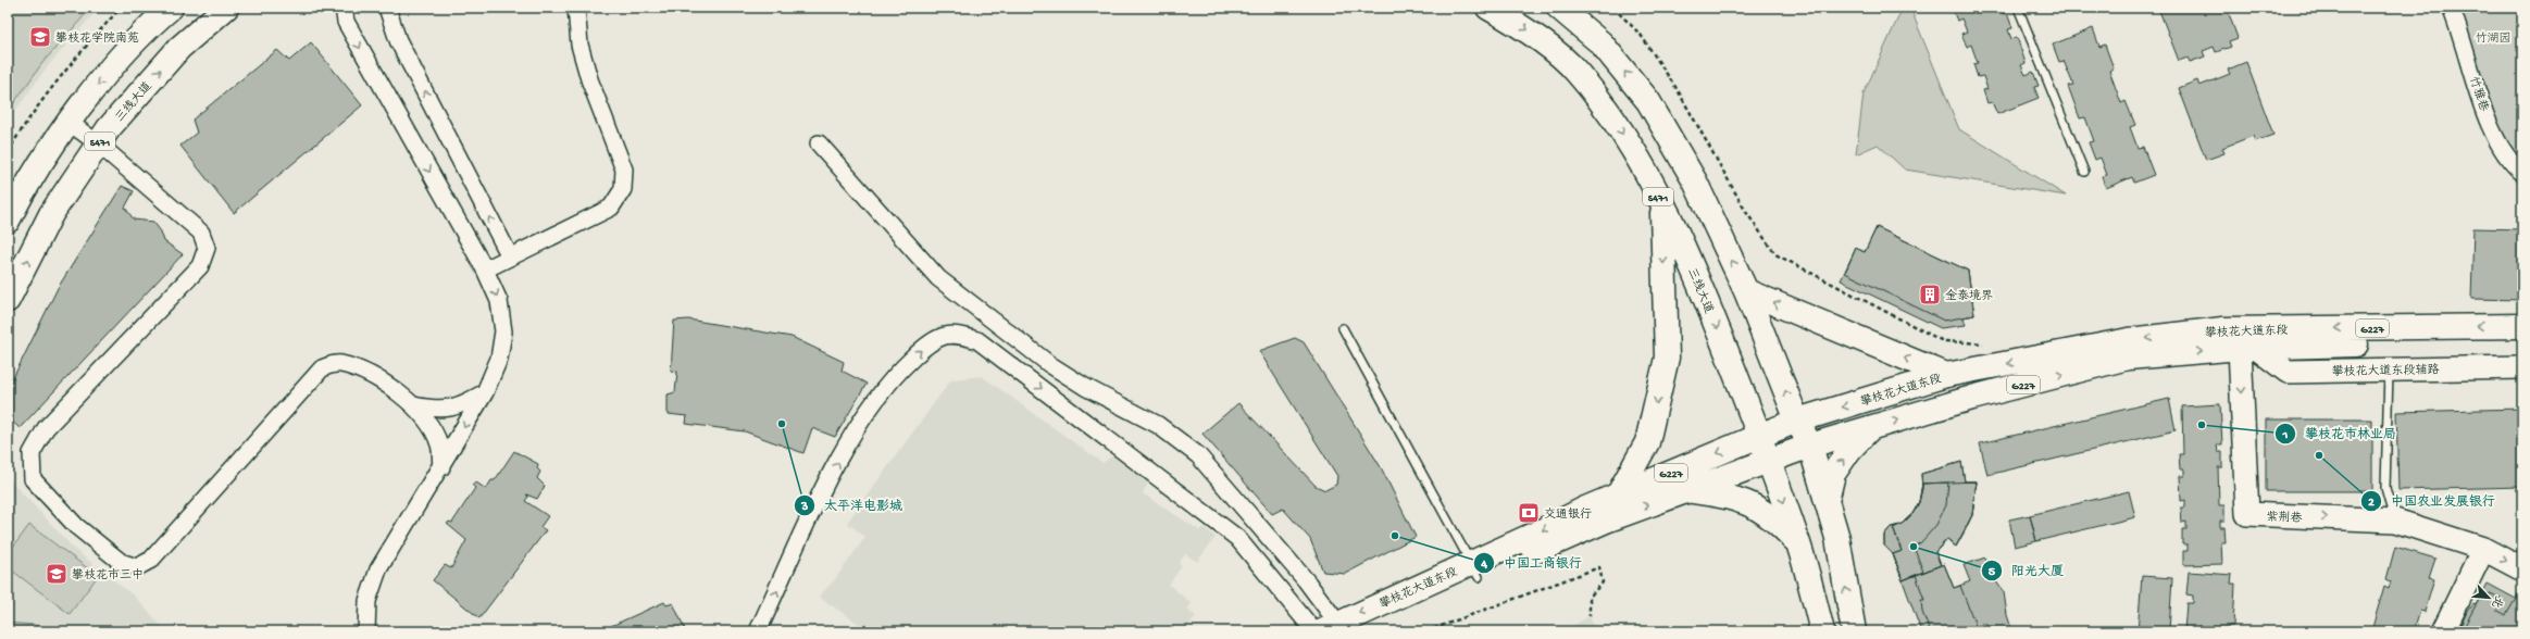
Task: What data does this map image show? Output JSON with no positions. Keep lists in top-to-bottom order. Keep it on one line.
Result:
{"streets":{"main road":["三线大道","S471","G227","攀枝花大道东段"],"street":["竹雅巷","攀枝花大道东段辅路","紫荆巷"]},"crossings":[["三线大道","攀枝花大道东段"],["攀枝花大道东段","攀枝花大道东段辅路"],["攀枝花大道东段","紫荆巷"],["攀枝花大道东段辅路","紫荆巷"]],"parks":["竹湖园"],"places":{"school or university":["攀枝花学院南苑","攀枝花市三中"],"building":["金泰境界"],"other":["太平洋电影城","攀枝花市林业局","中国农业发展银行","中国工商银行","阳光大厦"],"bank":["交通银行"]},"north":"bottom right"}
